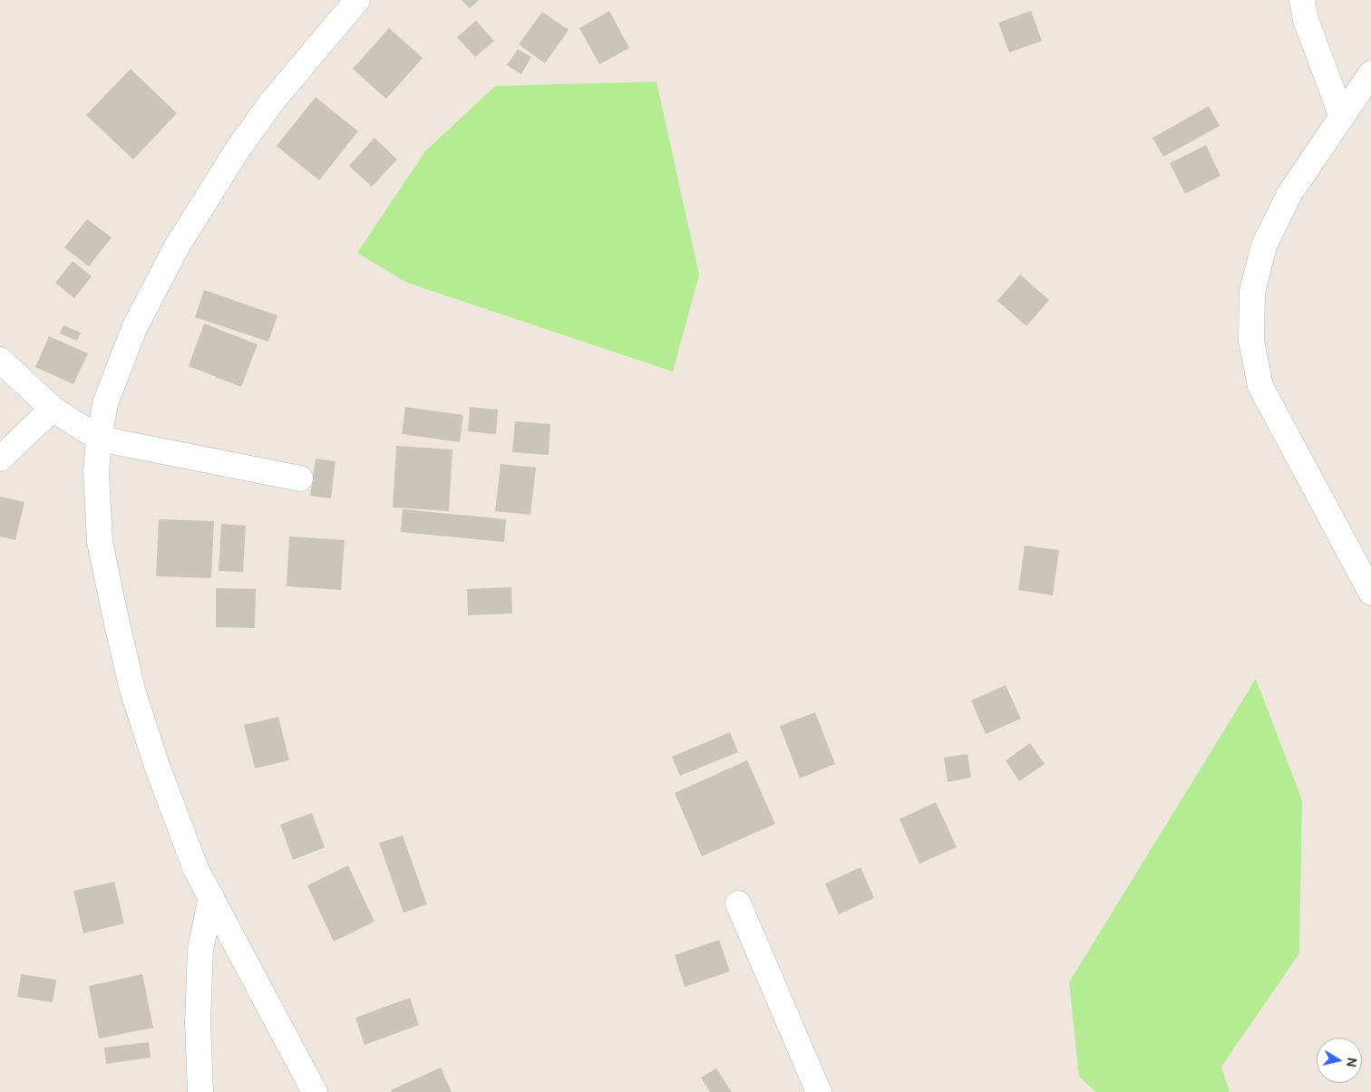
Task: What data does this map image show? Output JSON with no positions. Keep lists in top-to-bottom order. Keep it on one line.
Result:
{"north":"right"}
